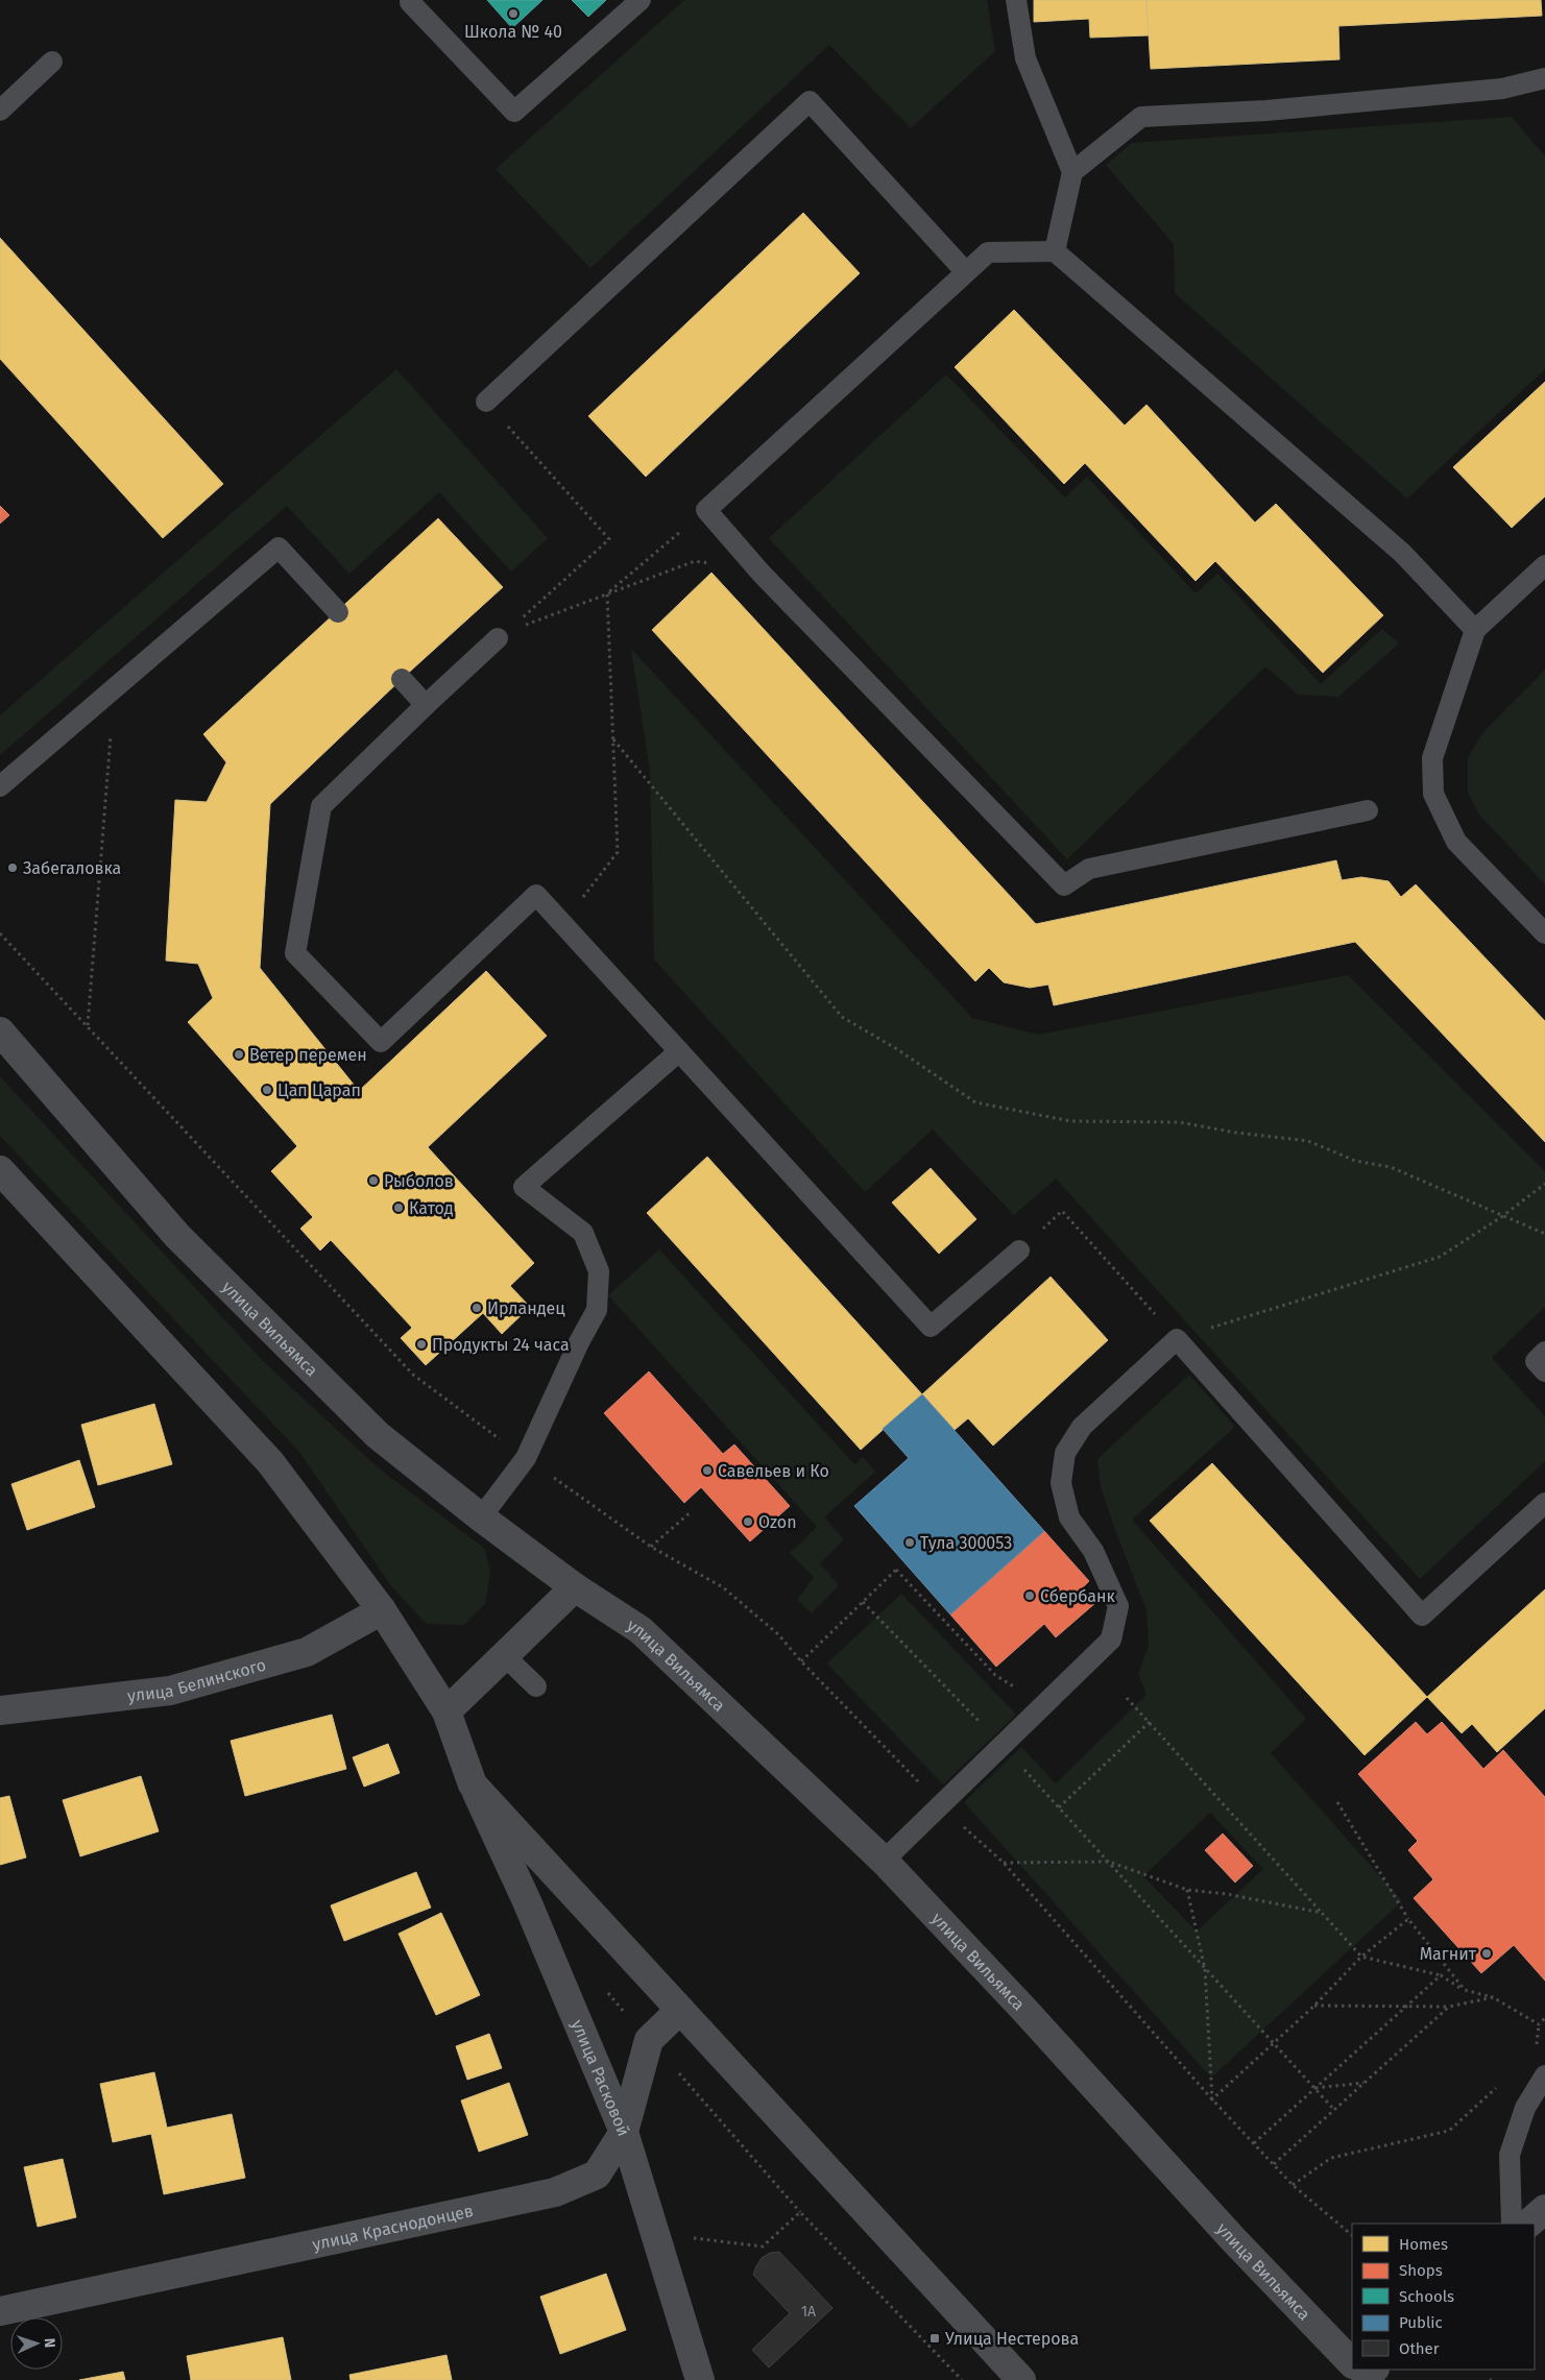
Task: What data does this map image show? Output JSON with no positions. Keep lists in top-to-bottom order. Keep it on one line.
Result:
{"streets":{"street":["улица Вильямса","улица Белинского","улица Расковой","улица Краснодонцев"]},"crossings":[["улица Расковой","улица Краснодонцев"]],"places":{"other":["Школа № 40","Забегаловка","Ветер перемен","Цап Царап","Рыболов","Катод","Ирландец","Продукты 24 часа","Савельев и Ко","Ozon","Тула 300053","Сбербанк","Магнит"],"transit":["Улица Нестерова"]},"house_numbers":["1А"],"legend":["Homes","Shops","Schools","Public","Other"],"north":"right"}
